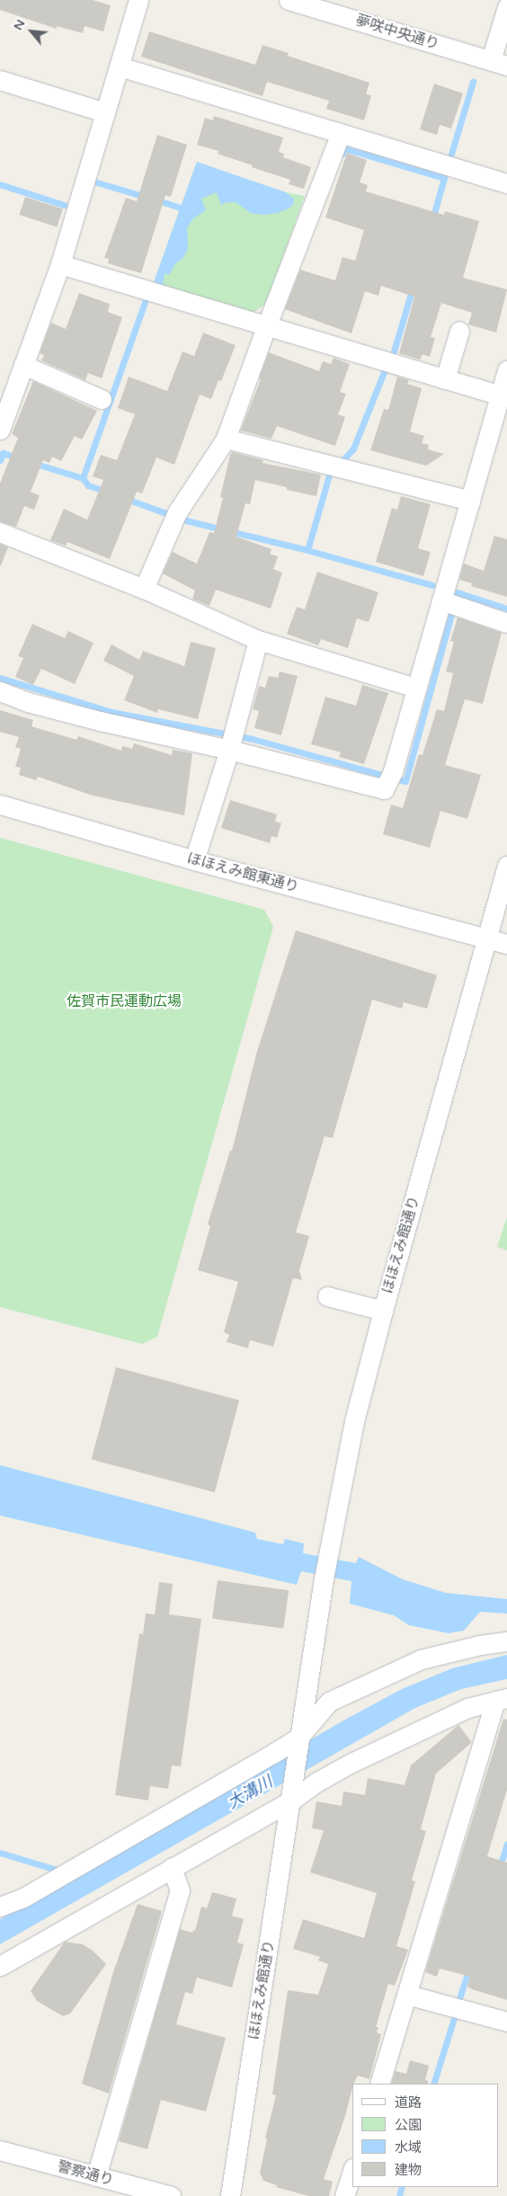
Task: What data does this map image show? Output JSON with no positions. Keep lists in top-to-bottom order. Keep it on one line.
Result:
{"streets":{"street":["夢咲中央通り","ほほえみ館東通り","ほほえみ館通り","警察通り"]},"crossings":[["ほほえみ館東通り","ほほえみ館通り"]],"water":["大溝川"],"parks":["佐賀市民運動広場"],"legend":["道路","公園","水域","建物"],"north":"top left"}
